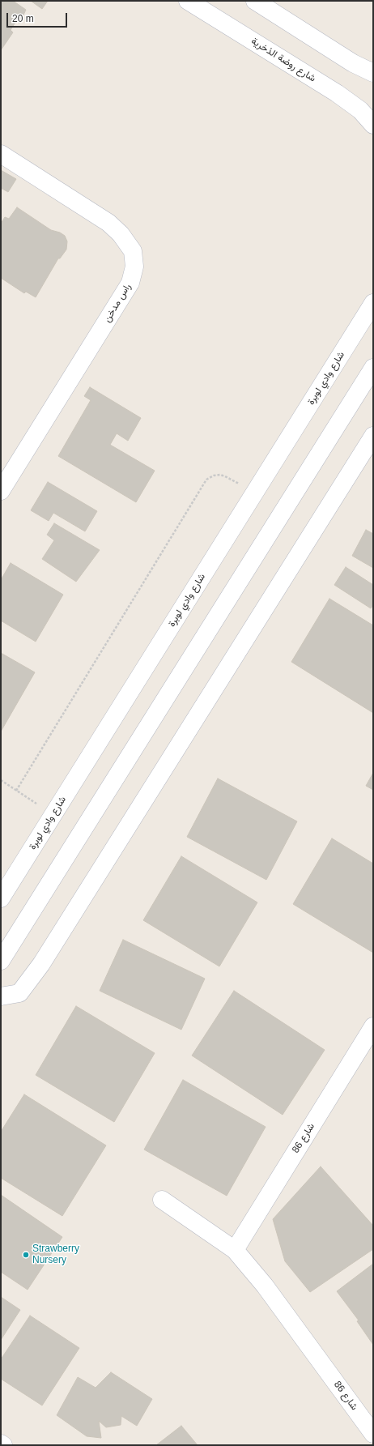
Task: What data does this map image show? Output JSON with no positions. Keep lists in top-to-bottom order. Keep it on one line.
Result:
{"streets":{"street":["شارع روضة الذخرية","راس مدخن","شارع وادي لوبرة","شارع 86"]},"places":["Strawberry Nursery"],"scale_bar":"20 m"}
